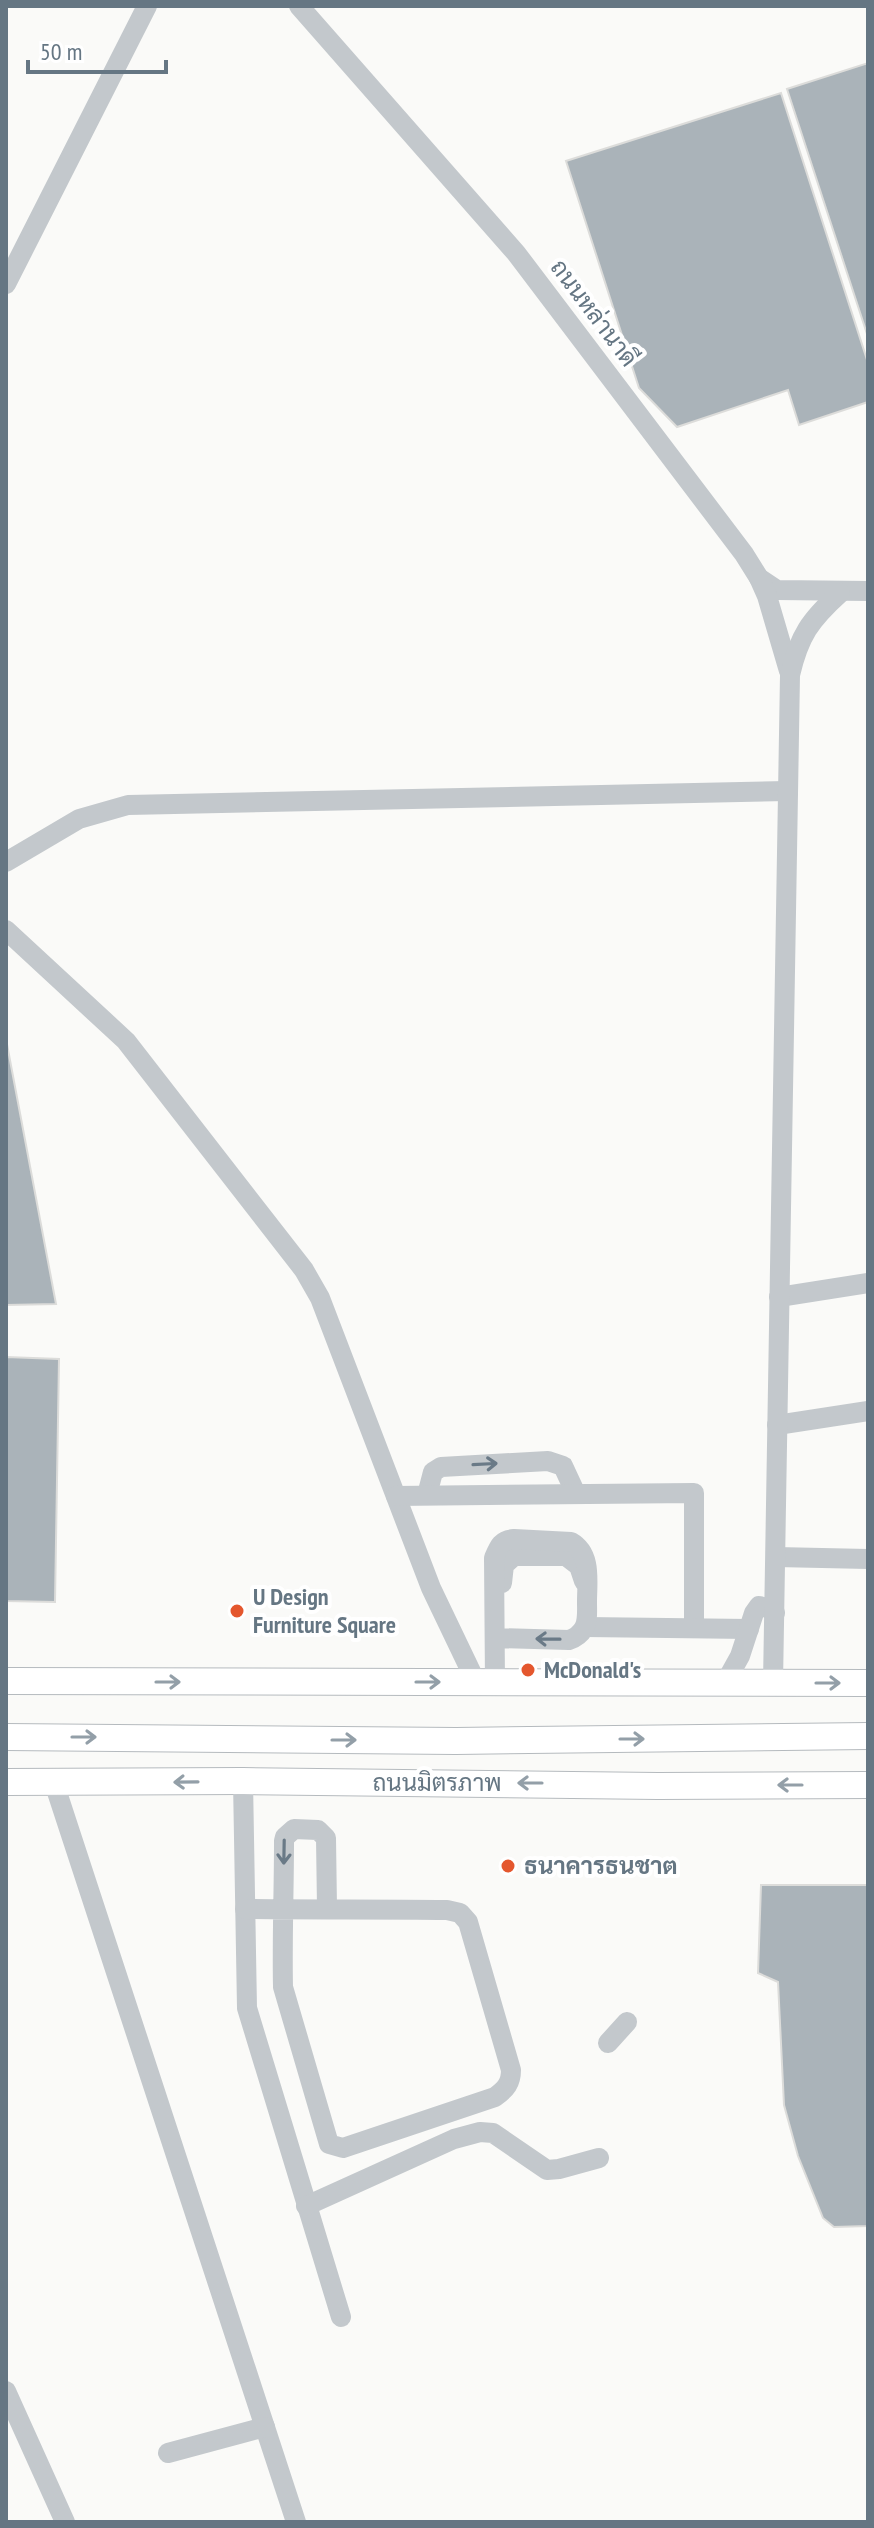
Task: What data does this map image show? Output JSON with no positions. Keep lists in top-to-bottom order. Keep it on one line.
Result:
{"streets":{"main road":["ถนนมิตรภาพ"],"street":["ถนนหล่านาดี"]},"places":["U Design Furniture Square","McDonald's","ธนาคารธนชาต"],"scale_bar":"50 m"}
